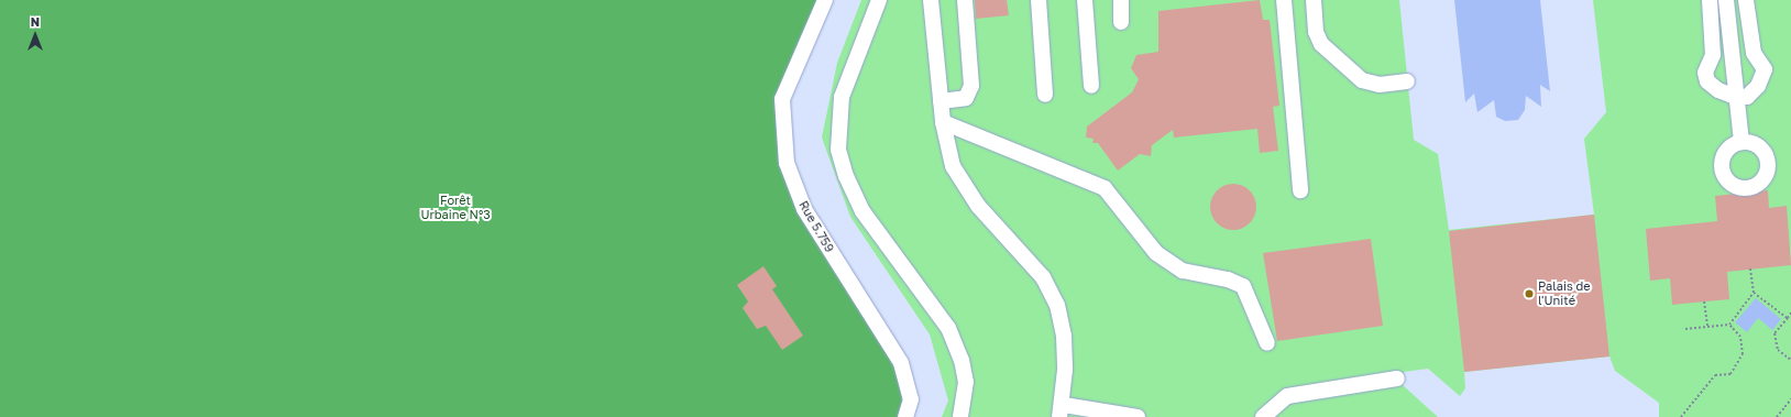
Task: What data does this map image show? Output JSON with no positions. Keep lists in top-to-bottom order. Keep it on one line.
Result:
{"streets":{"lane":["Rue 5.759"]},"parks":["Forêt Urbaine N°3"],"places":["Palais de l'Unité"],"north":"top"}
